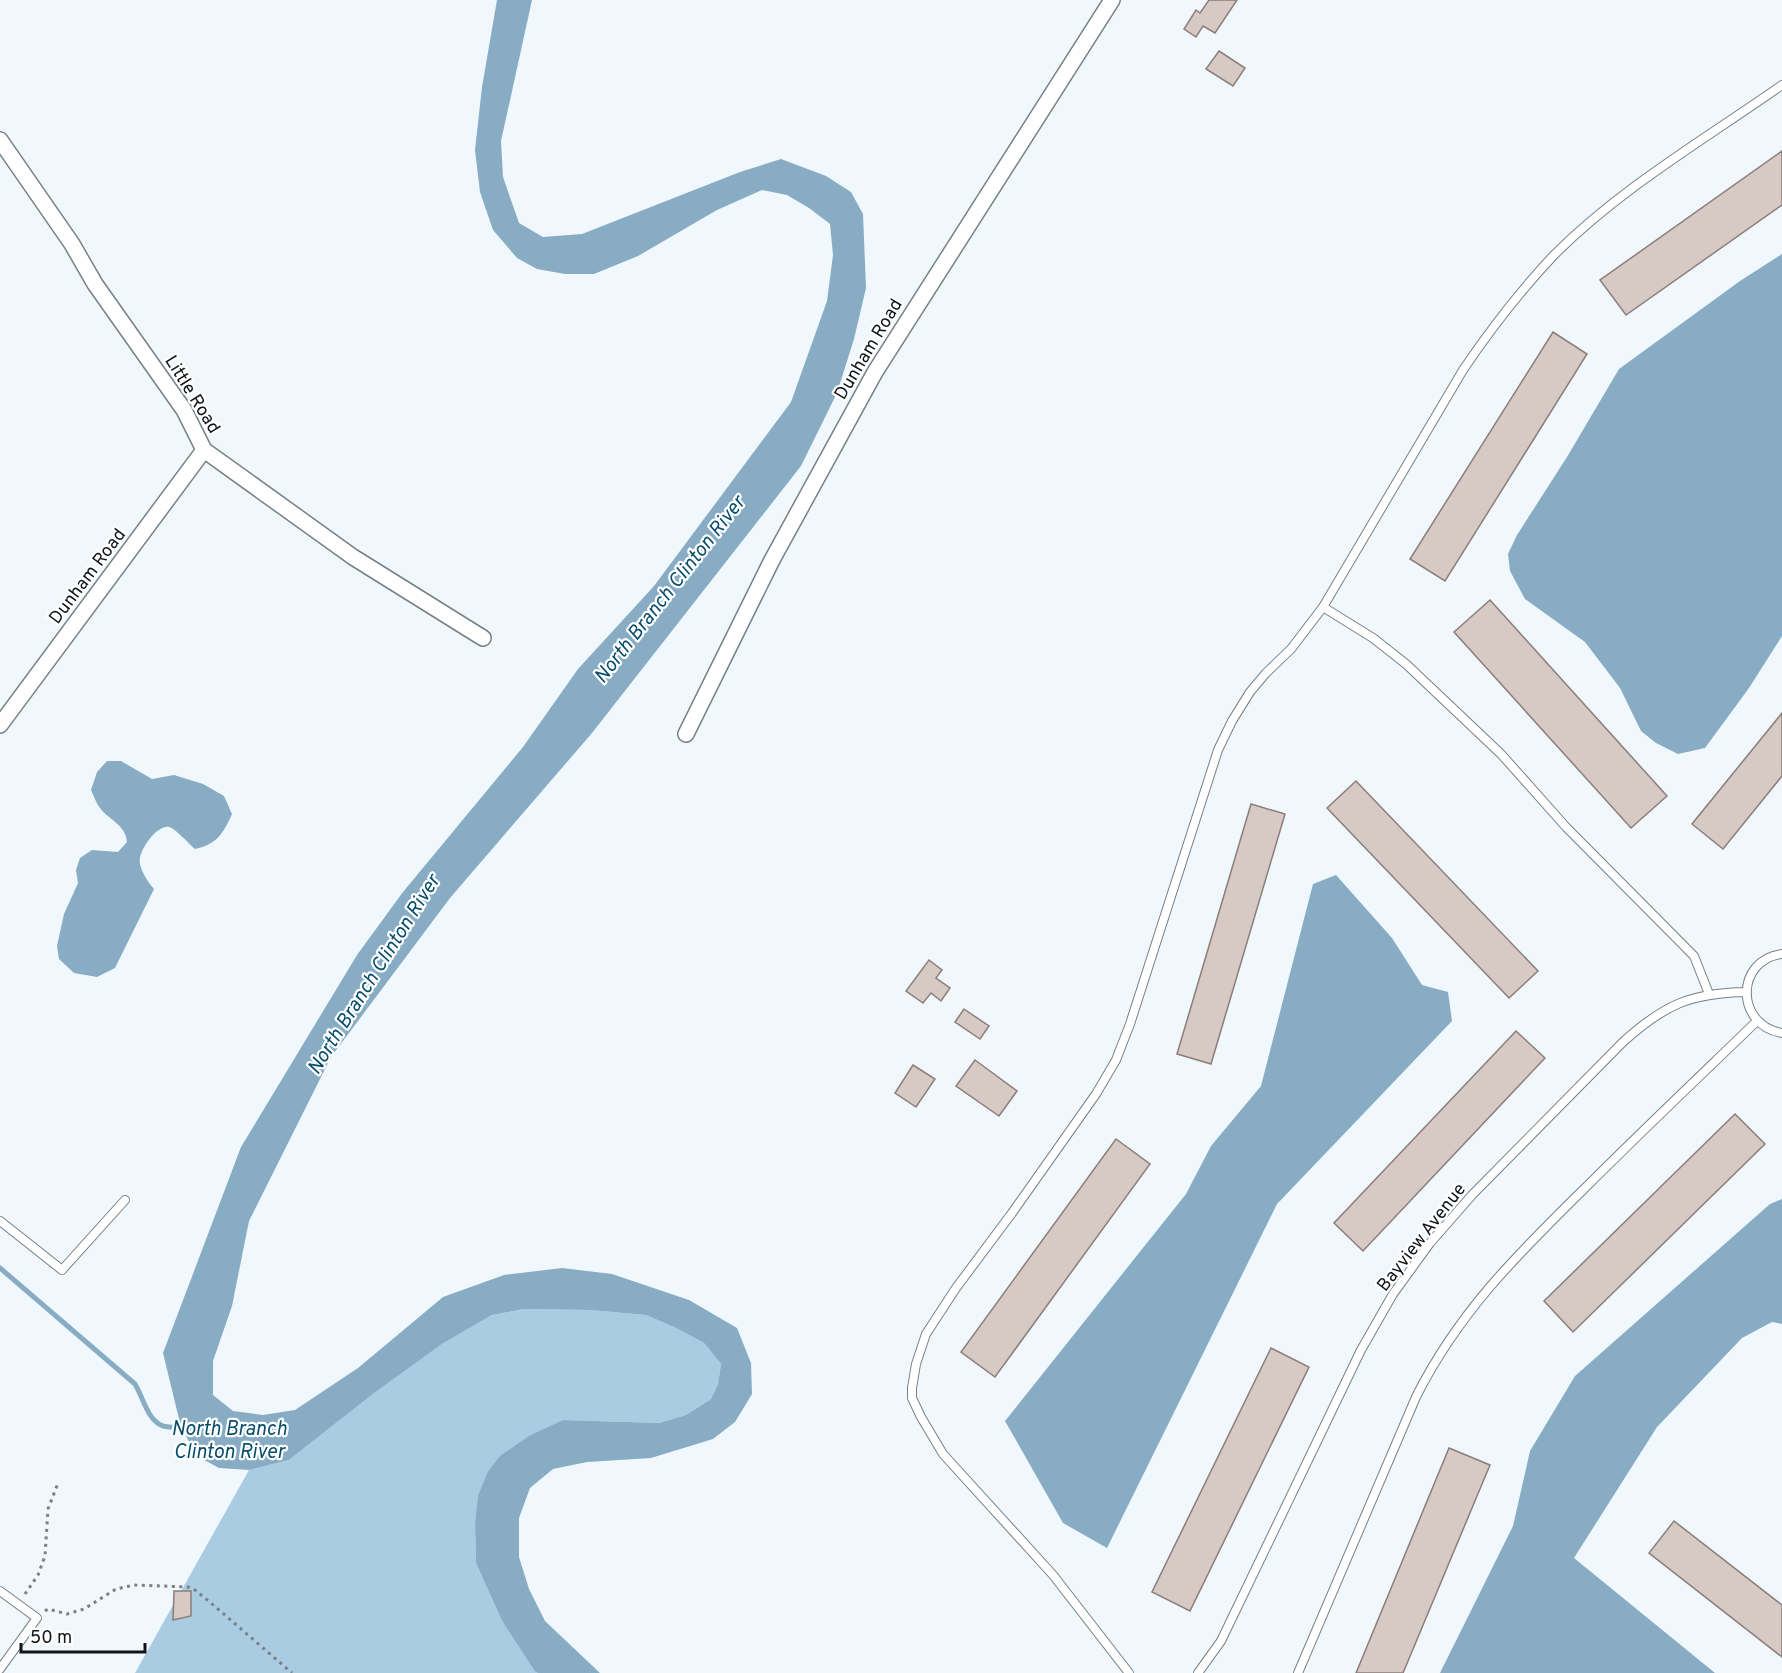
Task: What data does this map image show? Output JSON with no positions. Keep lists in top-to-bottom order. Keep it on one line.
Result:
{"streets":{"street":["Dunham Road","Little Road"],"lane":["Bayview Avenue"]},"crossings":[["Dunham Road","Little Road"]],"water":["North Branch Clinton River"],"scale_bar":"50 m"}
